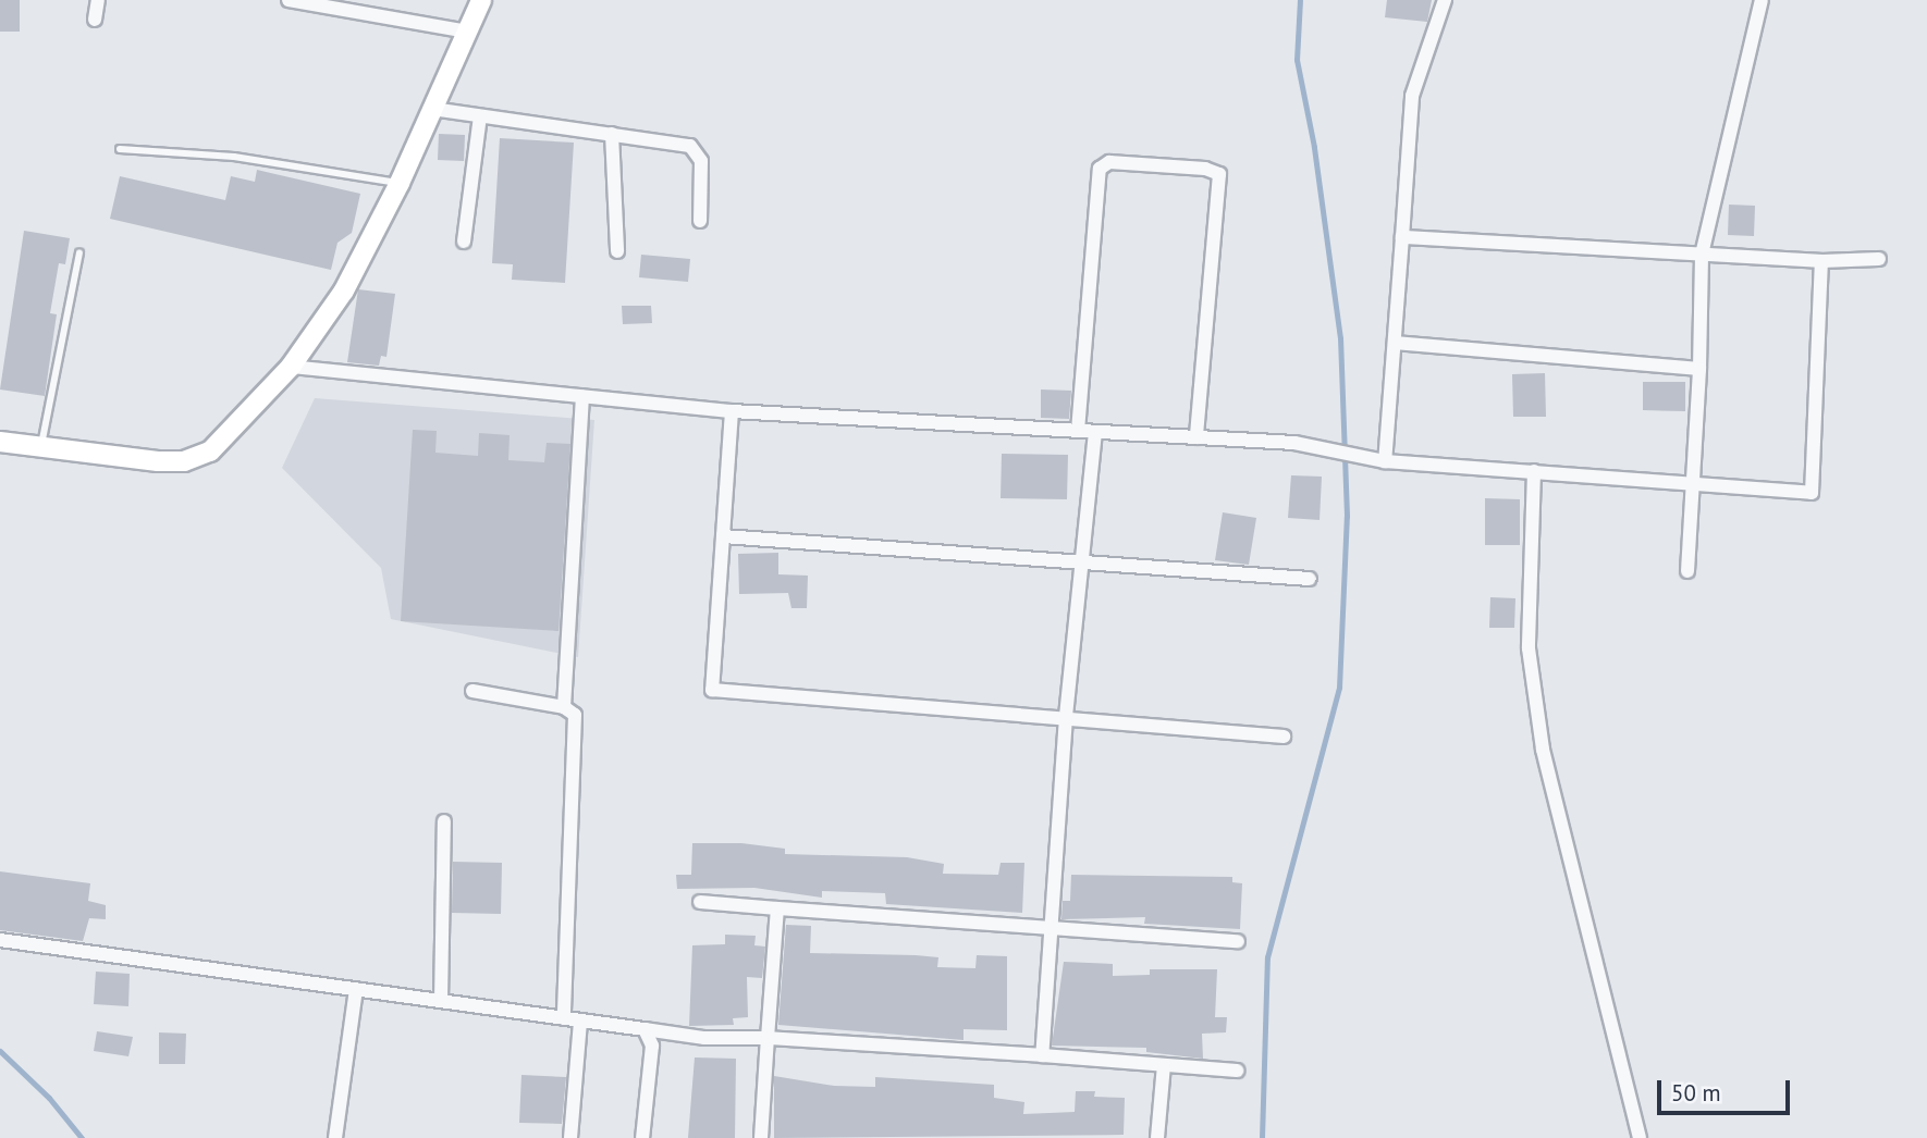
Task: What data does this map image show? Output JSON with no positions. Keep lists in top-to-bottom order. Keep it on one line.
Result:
{"scale_bar":"50 m"}
